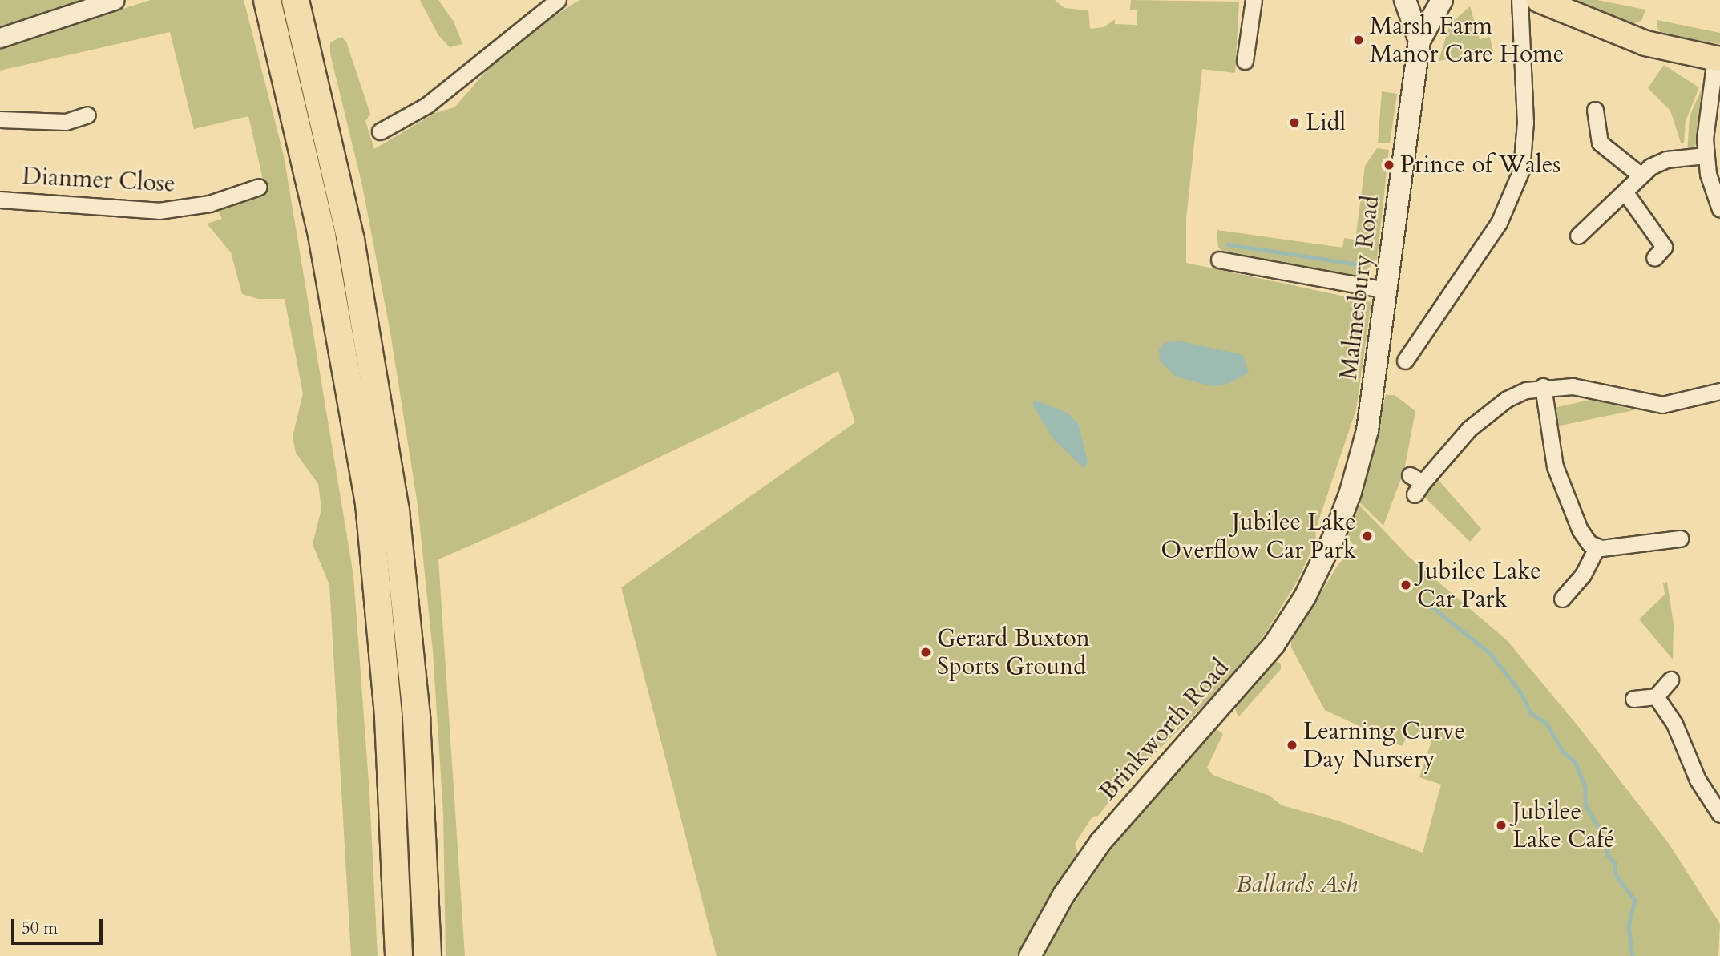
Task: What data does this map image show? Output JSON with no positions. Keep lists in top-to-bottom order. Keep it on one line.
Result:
{"streets":{"main road":["Malmesbury Road","Brinkworth Road"],"street":["Dianmer Close"]},"crossings":[["Malmesbury Road","Brinkworth Road"]],"parks":["Ballards Ash"],"places":["Marsh Farm Manor Care Home","Lidl","Prince of Wales","Jubilee Lake Overflow Car Park","Jubilee Lake Car Park","Gerard Buxton Sports Ground","Learning Curve Day Nursery","Jubilee Lake Café"],"scale_bar":"50 m"}
